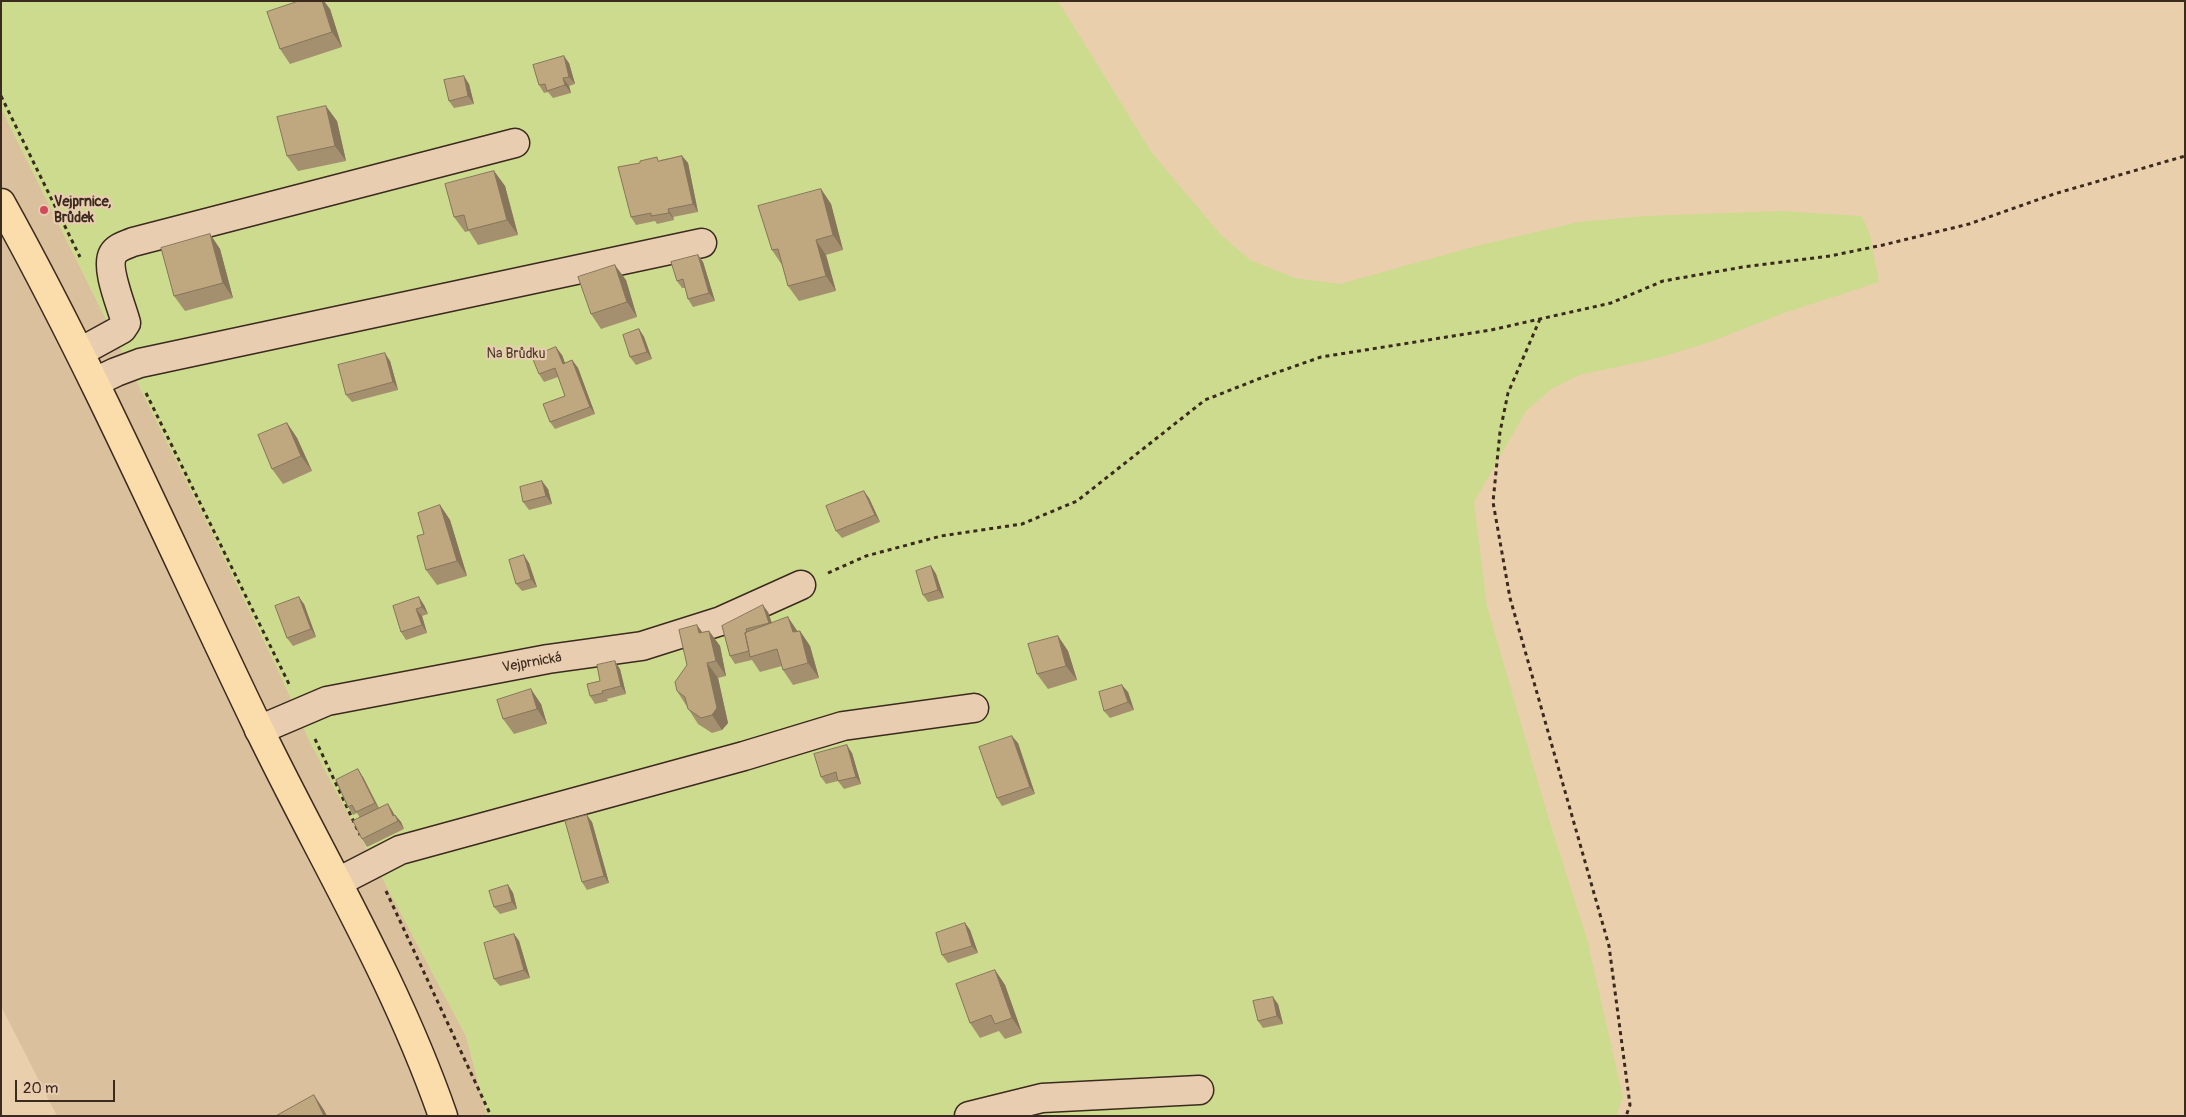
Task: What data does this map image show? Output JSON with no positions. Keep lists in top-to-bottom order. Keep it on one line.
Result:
{"streets":{"street":["Vejprnická"]},"parks":["Na Brůdku"],"places":["Vejprnice, Brůdek"],"scale_bar":"20 m"}
